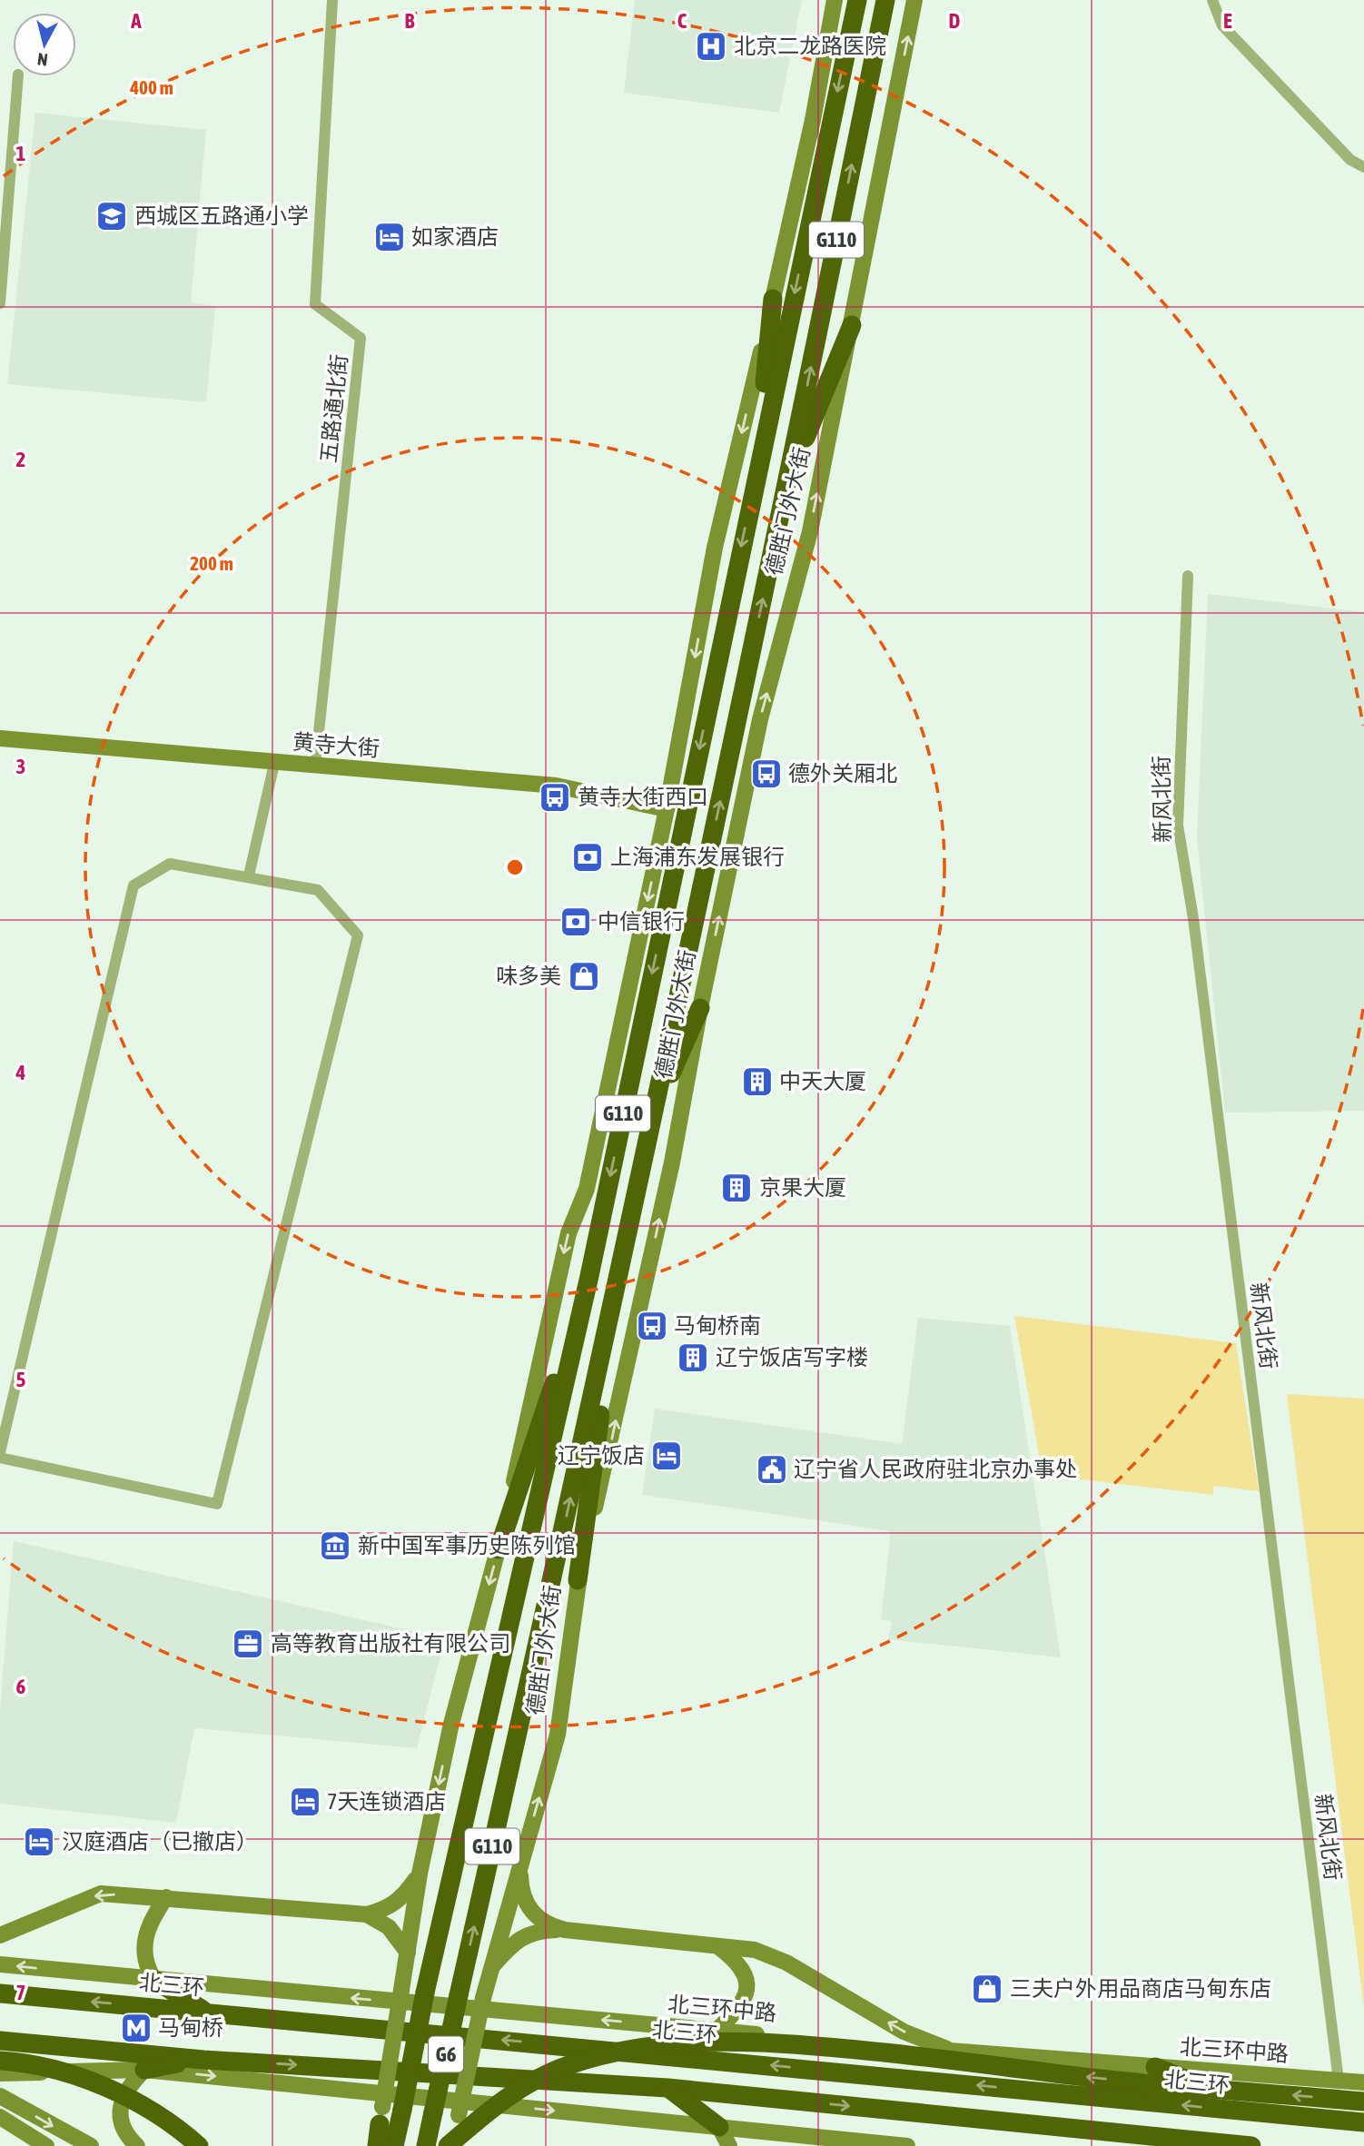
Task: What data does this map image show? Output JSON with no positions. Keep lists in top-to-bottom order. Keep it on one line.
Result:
{"streets":{"highway":["G110","德胜门外大街","北三环","G6"],"main road":["黄寺大街","北三环中路"],"street":["五路通北街","新风北街"]},"crossings":[["五路通北街","黄寺大街"],["德胜门外大街","G6"],["新风北街","北三环中路"]],"places":{"hospital":["北京二龙路医院"],"school or university":["西城区五路通小学"],"hotel":["如家酒店","辽宁饭店","7天连锁酒店","汉庭酒店（已撤店）"],"bus stop":["德外关厢北","黄寺大街西口","马甸桥南"],"bank":["上海浦东发展银行","中信银行"],"shop":["味多美","三夫户外用品商店马甸东店"],"building":["中天大厦","京果大厦","辽宁饭店写字楼"],"public building":["辽宁省人民政府驻北京办事处"],"museum":["新中国军事历史陈列馆"],"office":["高等教育出版社有限公司"],"metro station":["马甸桥"]},"north":"bottom","grid":{"columns":["A","B","C","D","E"],"rows":["1","2","3","4","5","6","7"]},"rings":["400 m","200 m"]}
